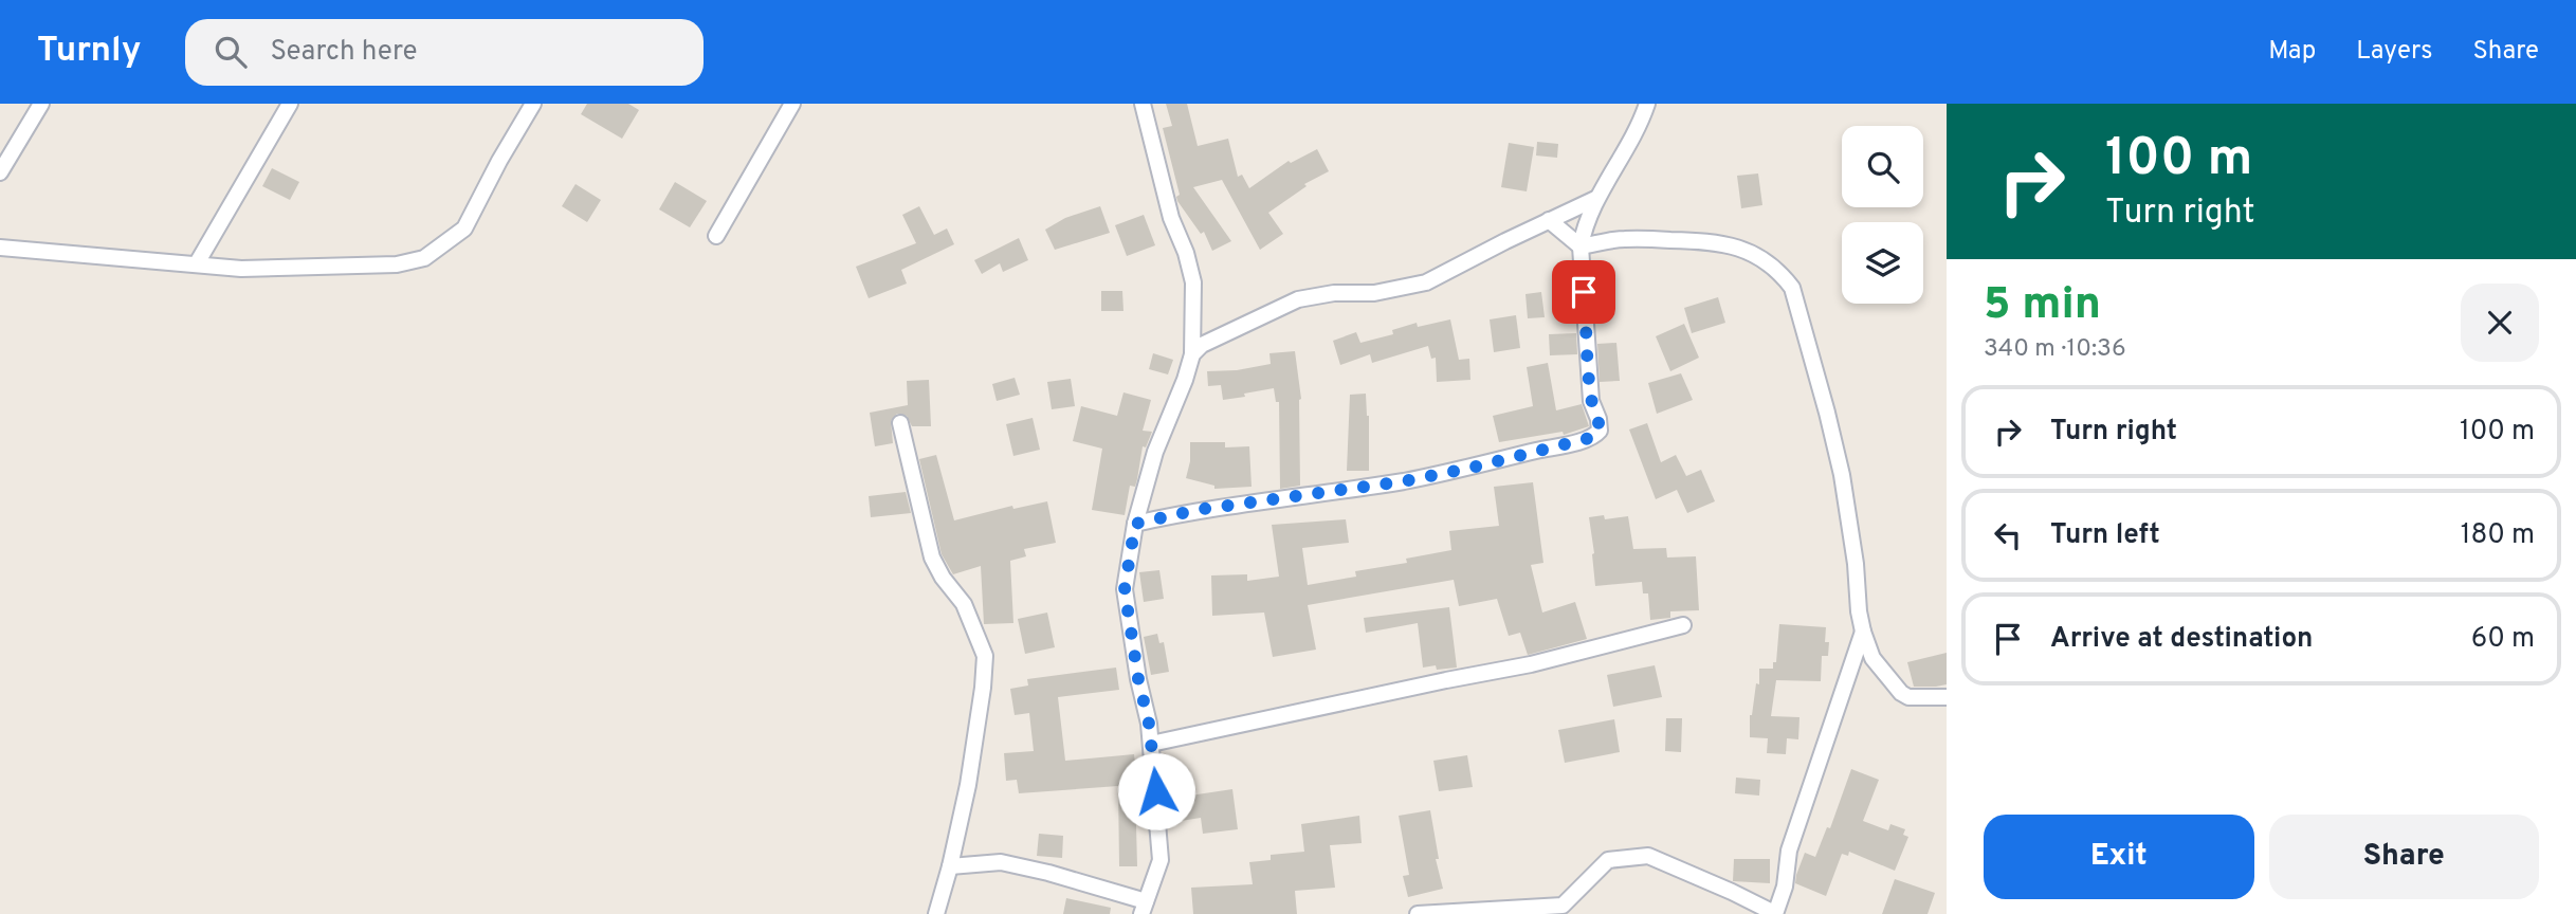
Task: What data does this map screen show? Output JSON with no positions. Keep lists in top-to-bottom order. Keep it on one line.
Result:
{"page":{"header":"Turnly","search":"Search here","nav":["Map","Layers","Share"],"turn":["100 m","Turn right"],"heading":["5 min","340 m · 10:36"],"list":[{"name":"Turn right","value":"100 m"},{"name":"Turn left","value":"180 m"},{"name":"Arrive at destination","value":"60 m"}],"buttons":["Exit","Share"]}}
